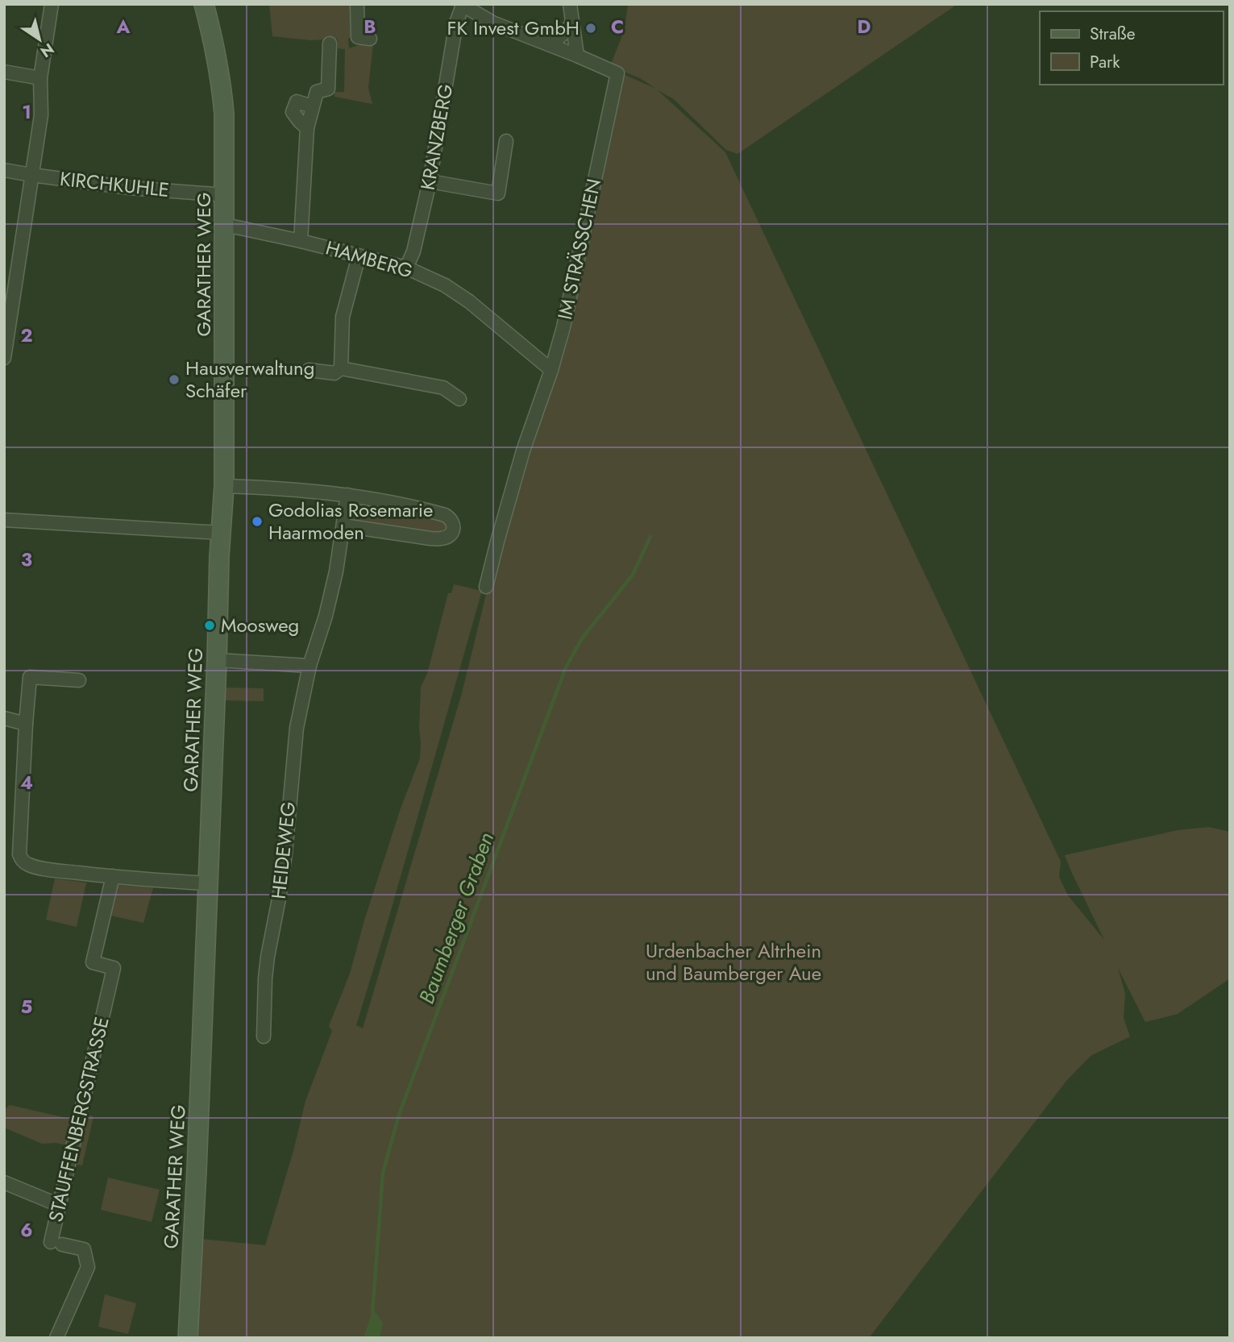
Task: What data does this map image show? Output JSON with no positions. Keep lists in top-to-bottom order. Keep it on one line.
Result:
{"streets":{"street":["KRANZBERG","KIRCHKUHLE","IM STRÄSSCHEN","HAMBERG","GARATHER WEG","HEIDEWEG","STAUFFENBERGSTRASSE"]},"crossings":[["KRANZBERG","IM STRÄSSCHEN"],["KRANZBERG","HAMBERG"],["KIRCHKUHLE","GARATHER WEG"],["IM STRÄSSCHEN","HAMBERG"],["HAMBERG","GARATHER WEG"]],"water":["Baumberger Graben"],"parks":["Urdenbacher Altrhein und Baumberger Aue"],"places":["FK Invest GmbH","Hausverwaltung Schäfer","Godolias Rosemarie Haarmoden","Moosweg"],"legend":["Straße","Park"],"north":"bottom right","grid":{"columns":["A","B","C","D"],"rows":["1","2","3","4","5","6"]}}
